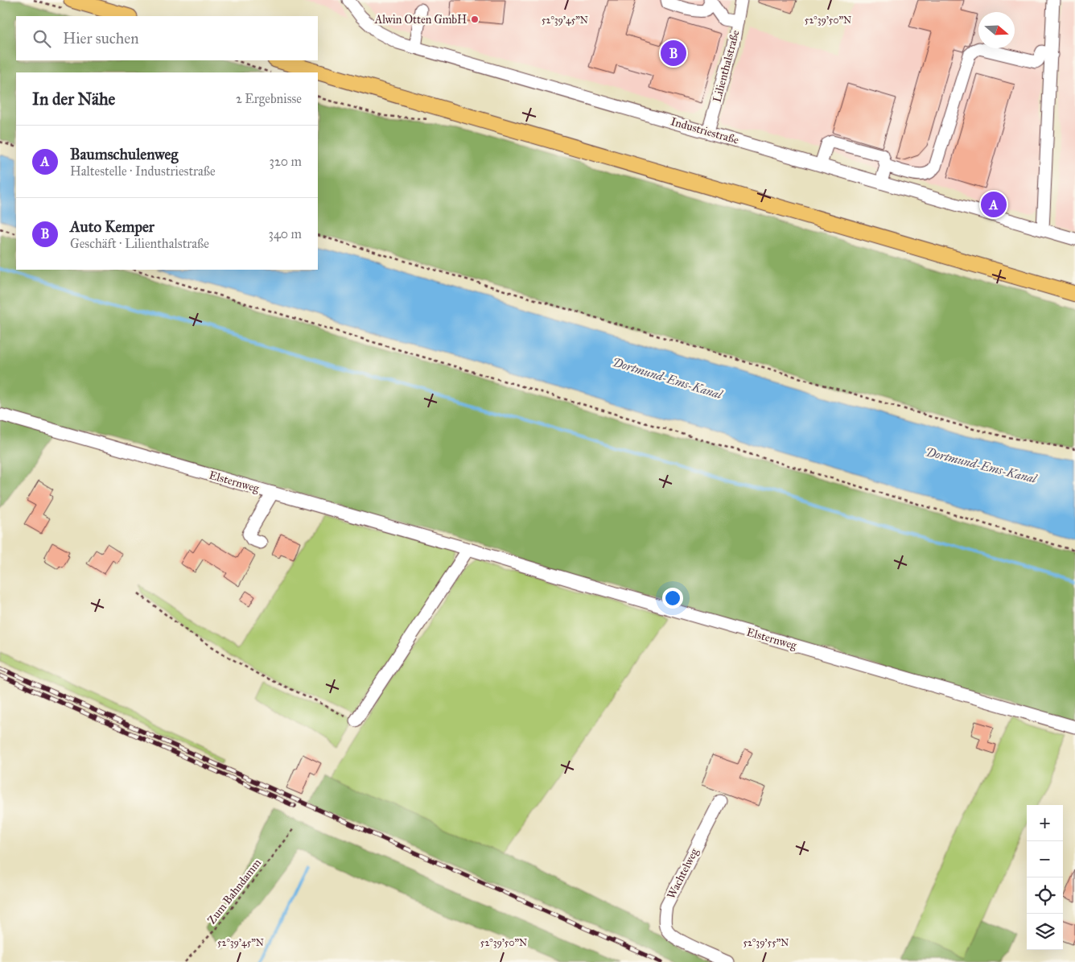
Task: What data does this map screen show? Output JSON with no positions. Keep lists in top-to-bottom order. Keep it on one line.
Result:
{"streets":{"street":["Lilienthalstraße","Industriestraße","Elsternweg","Wachtelweg"],"path":["Zum Bahndamm"]},"crossings":[["Lilienthalstraße","Industriestraße"]],"water":["Dortmund-Ems-Kanal"],"places":["Alwin Otten GmbH"],"north":"right","page":{"search":"Hier suchen","pins":["B","A"],"heading":["In der Nähe","2 Ergebnisse"],"list":[{"mark":"A","name":"Baumschulenweg","note":"Haltestelle · Industriestraße","value":"320 m"},{"mark":"B","name":"Auto Kemper","note":"Geschäft · Lilienthalstraße","value":"340 m"}],"map_buttons":["+","−"]},"coordinates":["52°39'45\"N","52°39'50\"N","52°39'55\"N"]}
